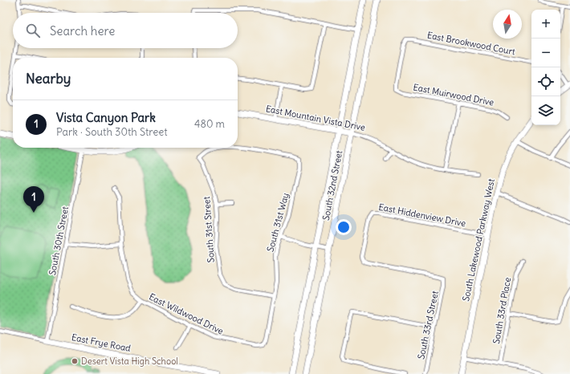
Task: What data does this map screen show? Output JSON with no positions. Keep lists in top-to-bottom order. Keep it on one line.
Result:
{"streets":{"main road":["East Mountain Vista Drive","South 32nd Street","South Lakewood Parkway West","East Frye Road"],"street":["East Brookwood Court","East Muirwood Drive","East Hiddenview Drive","South 31st Way","South 31st Street","South 30th Street","South 33rd Place","East Wildwood Drive","South 33rd Street"]},"crossings":[["East Brookwood Court","East Muirwood Drive"],["East Mountain Vista Drive","South 32nd Street"],["East Hiddenview Drive","South Lakewood Parkway West"],["East Hiddenview Drive","South 33rd Street"],["South 31st Way","South 31st Street"],["South 31st Way","East Wildwood Drive"],["South 30th Street","East Frye Road"]],"places":["Desert Vista High School"],"north":"top","page":{"map_buttons":["+","−"],"search":"Search here","heading":"Nearby","list":[{"mark":"1","name":"Vista Canyon Park","note":"Park · South 30th Street","value":"480 m"}],"pins":"1"}}
